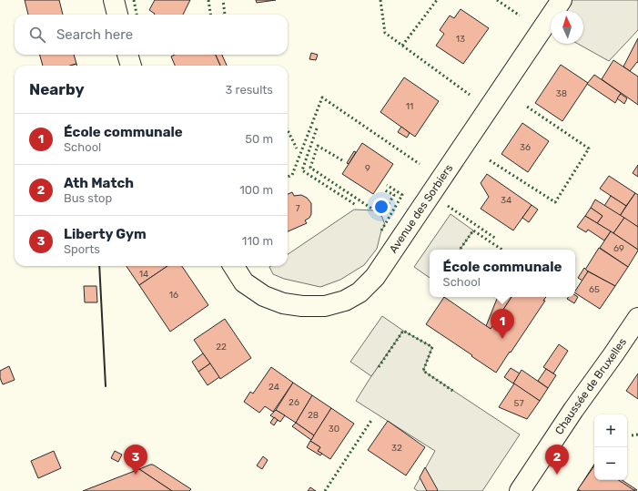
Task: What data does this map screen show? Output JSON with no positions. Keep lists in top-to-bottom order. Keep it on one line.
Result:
{"streets":{"street":["Avenue des Sorbiers","Chaussée de Bruxelles"]},"house_numbers":["13","38","11","36","9","34","7","69","14","65","16","22","24","26","57","28","30","32"],"north":"top","page":{"search":"Search here","heading":["Nearby","3 results"],"list":[{"mark":"1","name":"École communale","note":"School","value":"50 m"},{"mark":"2","name":"Ath Match","note":"Bus stop","value":"100 m"},{"mark":"3","name":"Liberty Gym","note":"Sports","value":"110 m"}],"popup":["École communale","School"],"pins":["1","2","3"],"map_buttons":["+","−"]}}
